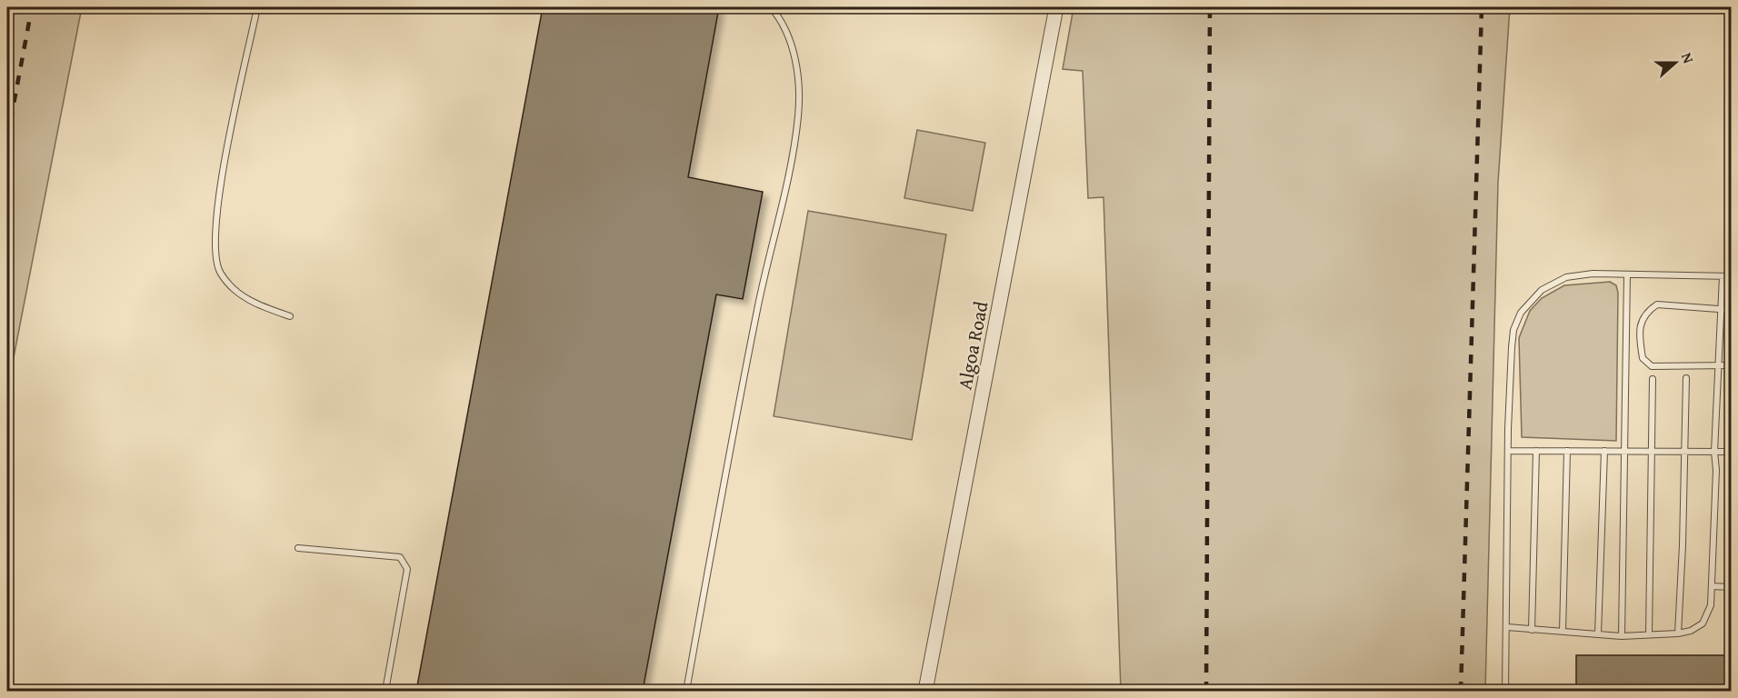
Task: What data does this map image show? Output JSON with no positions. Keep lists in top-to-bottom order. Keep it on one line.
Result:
{"streets":{"street":["Algoa Road"]},"north":"right"}
